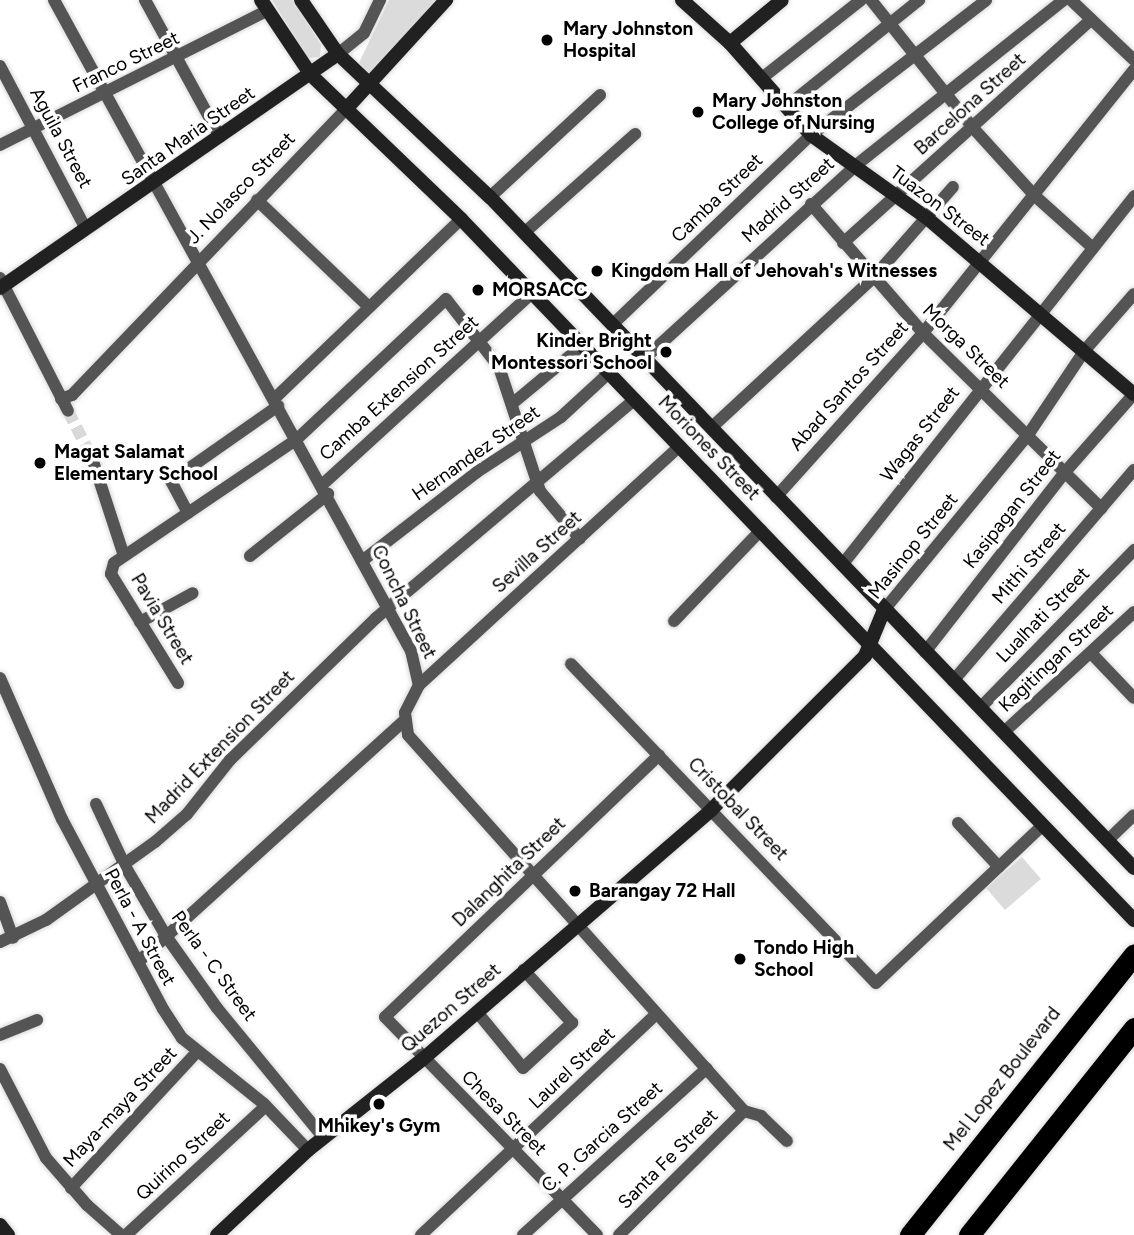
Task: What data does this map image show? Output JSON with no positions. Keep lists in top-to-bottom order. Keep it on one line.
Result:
{"streets":{"highway":["Mel Lopez Boulevard"],"main road":["Santa Maria Street","J. Nolasco Street","Tuazon Street","Moriones Street","Masinop Street","Quezon Street"],"street":["Franco Street","Barcelona Street","Aguila Street","Camba Street","Madrid Street","Morga Street","Abad Santos Street","Camba Extension Street","Wagas Street","Hernandez Street","Kasipagan Street","Sevilla Street","Mithi Street","Concha Street","Lualhati Street","Pavia Street","Kagitingan Street","Madrid Extension Street","Cristobal Street","Dalanghita Street","Perla - A Street","Perla - C Street","Laurel Street","Maya-maya Street","Chesa Street","C. P. Garcia Street","Quirino Street","Santa Fe Street"]},"crossings":[["Franco Street","Aguila Street"],["Franco Street","Moriones Street"],["Franco Street","Concha Street"],["Barcelona Street","Tuazon Street"],["Barcelona Street","Morga Street"],["Santa Maria Street","Aguila Street"],["Santa Maria Street","Moriones Street"],["Santa Maria Street","Concha Street"],["J. Nolasco Street","Moriones Street"],["J. Nolasco Street","Concha Street"],["Camba Street","Tuazon Street"],["Camba Street","Moriones Street"],["Madrid Street","Tuazon Street"],["Madrid Street","Morga Street"],["Madrid Street","Moriones Street"],["Tuazon Street","Abad Santos Street"],["Tuazon Street","Wagas Street"],["Tuazon Street","Kasipagan Street"],["Tuazon Street","Masinop Street"],["Morga Street","Abad Santos Street"],["Morga Street","Wagas Street"],["Morga Street","Kasipagan Street"],["Morga Street","Masinop Street"],["Morga Street","Mithi Street"],["Abad Santos Street","Moriones Street"],["Camba Extension Street","Moriones Street"],["Camba Extension Street","Concha Street"],["Wagas Street","Moriones Street"],["Moriones Street","Hernandez Street"],["Moriones Street","Kasipagan Street"],["Moriones Street","Masinop Street"],["Moriones Street","Sevilla Street"],["Moriones Street","Mithi Street"],["Moriones Street","Lualhati Street"],["Moriones Street","Kagitingan Street"],["Hernandez Street","Concha Street"],["Masinop Street","Cristobal Street"],["Masinop Street","Quezon Street"],["Sevilla Street","Concha Street"],["Concha Street","Madrid Extension Street"],["Madrid Extension Street","Perla - A Street"],["Madrid Extension Street","Perla - C Street"],["Cristobal Street","Dalanghita Street"],["Cristobal Street","Quezon Street"],["Dalanghita Street","Chesa Street"],["Perla - A Street","Quezon Street"],["Perla - A Street","Maya-maya Street"],["Perla - A Street","Quirino Street"],["Perla - C Street","Quezon Street"],["Quezon Street","Chesa Street"],["Laurel Street","Chesa Street"],["Chesa Street","C. P. Garcia Street"]],"places":["Mary Johnston Hospital","Mary Johnston College of Nursing","Kingdom Hall of Jehovah's Witnesses","MORSACC","Kinder Bright Montessori School","Magat Salamat Elementary School","Barangay 72 Hall","Tondo High School","Mhikey's Gym"]}
